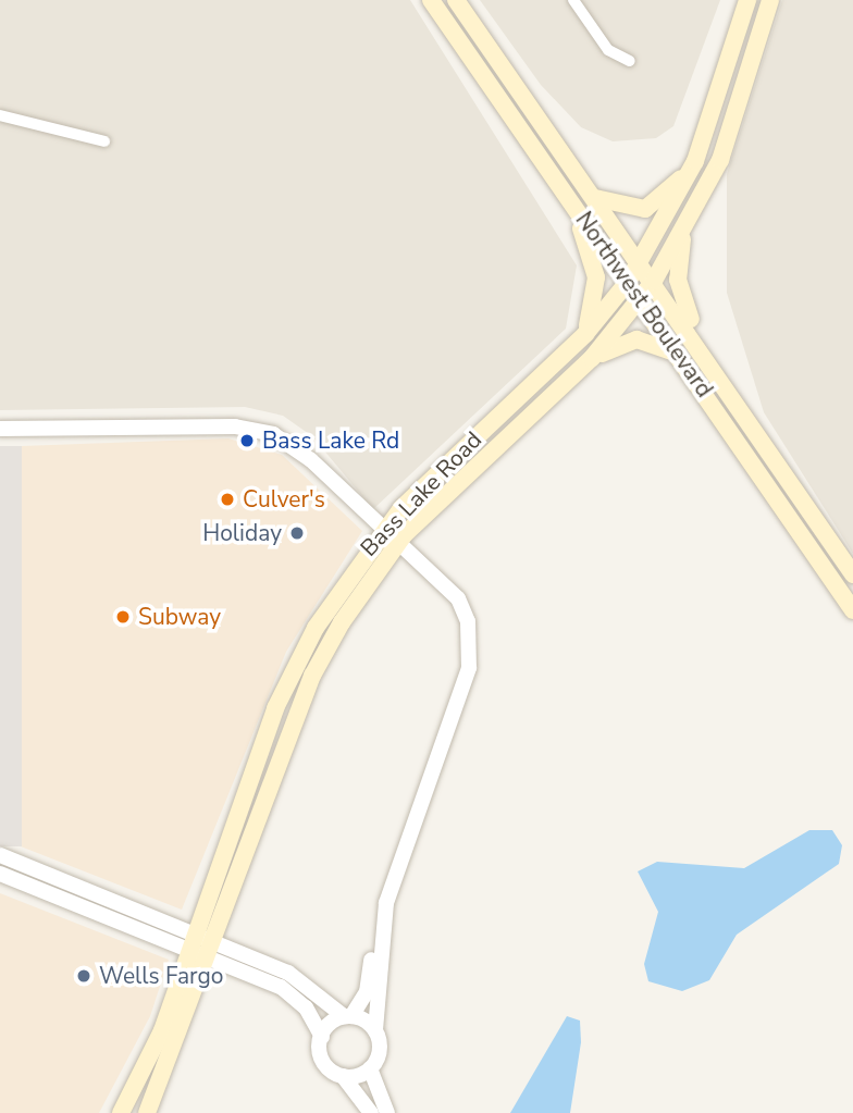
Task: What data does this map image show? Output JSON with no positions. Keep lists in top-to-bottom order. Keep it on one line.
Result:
{"streets":{"main road":["Northwest Boulevard","Bass Lake Road"]},"crossings":[["Northwest Boulevard","Bass Lake Road"]],"places":["Bass Lake Rd","Culver's","Holiday","Subway","Wells Fargo"]}
